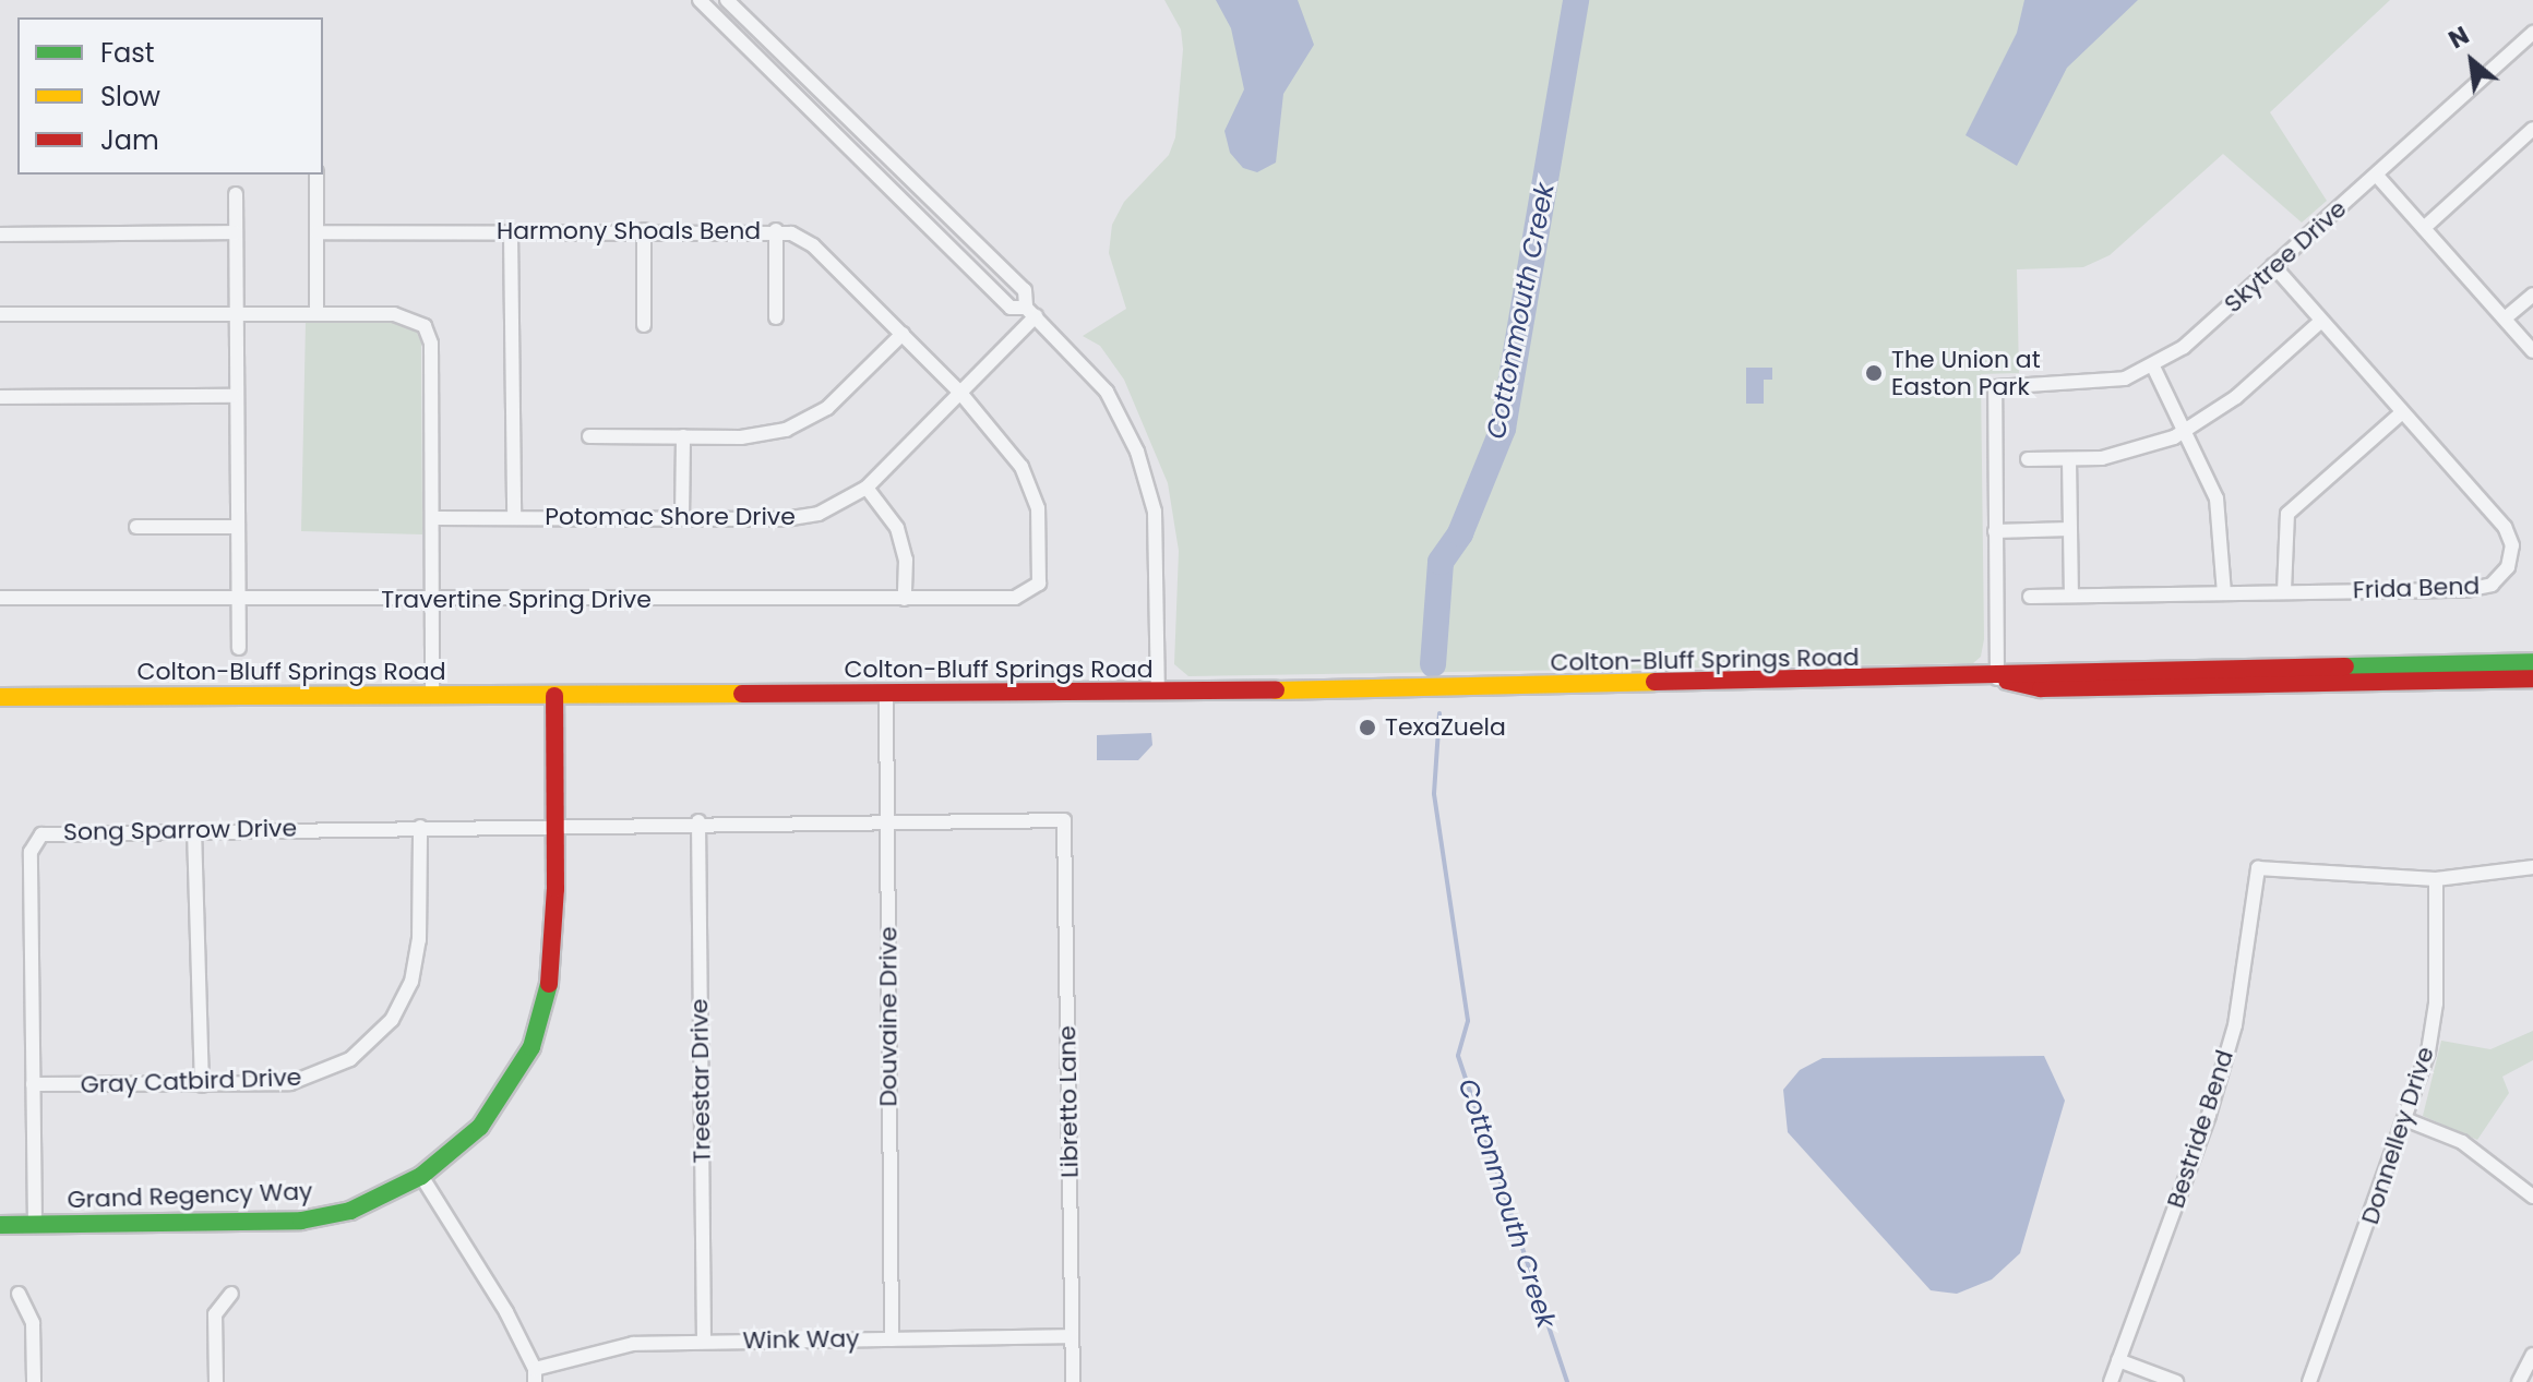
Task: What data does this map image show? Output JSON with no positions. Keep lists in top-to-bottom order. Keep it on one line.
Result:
{"streets":{"street":["Harmony Shoals Bend","Skytree Drive","Potomac Shore Drive","Frida Bend","Travertine Spring Drive","Colton-Bluff Springs Road","Song Sparrow Drive","Douvaine Drive","Gray Catbird Drive","Treestar Drive","Libretto Lane","Bestride Bend","Donnelley Drive","Grand Regency Way","Wink Way"]},"crossings":[["Harmony Shoals Bend","Potomac Shore Drive"],["Harmony Shoals Bend","Travertine Spring Drive"],["Skytree Drive","Frida Bend"],["Colton-Bluff Springs Road","Douvaine Drive"],["Colton-Bluff Springs Road","Grand Regency Way"],["Song Sparrow Drive","Douvaine Drive"],["Song Sparrow Drive","Gray Catbird Drive"],["Song Sparrow Drive","Treestar Drive"],["Song Sparrow Drive","Libretto Lane"],["Song Sparrow Drive","Grand Regency Way"],["Douvaine Drive","Wink Way"],["Treestar Drive","Wink Way"],["Libretto Lane","Wink Way"],["Bestride Bend","Donnelley Drive"]],"water":["Cottonmouth Creek"],"places":["The Union at Easton Park","TexaZuela"],"legend":["Fast","Slow","Jam"],"north":"top left"}
